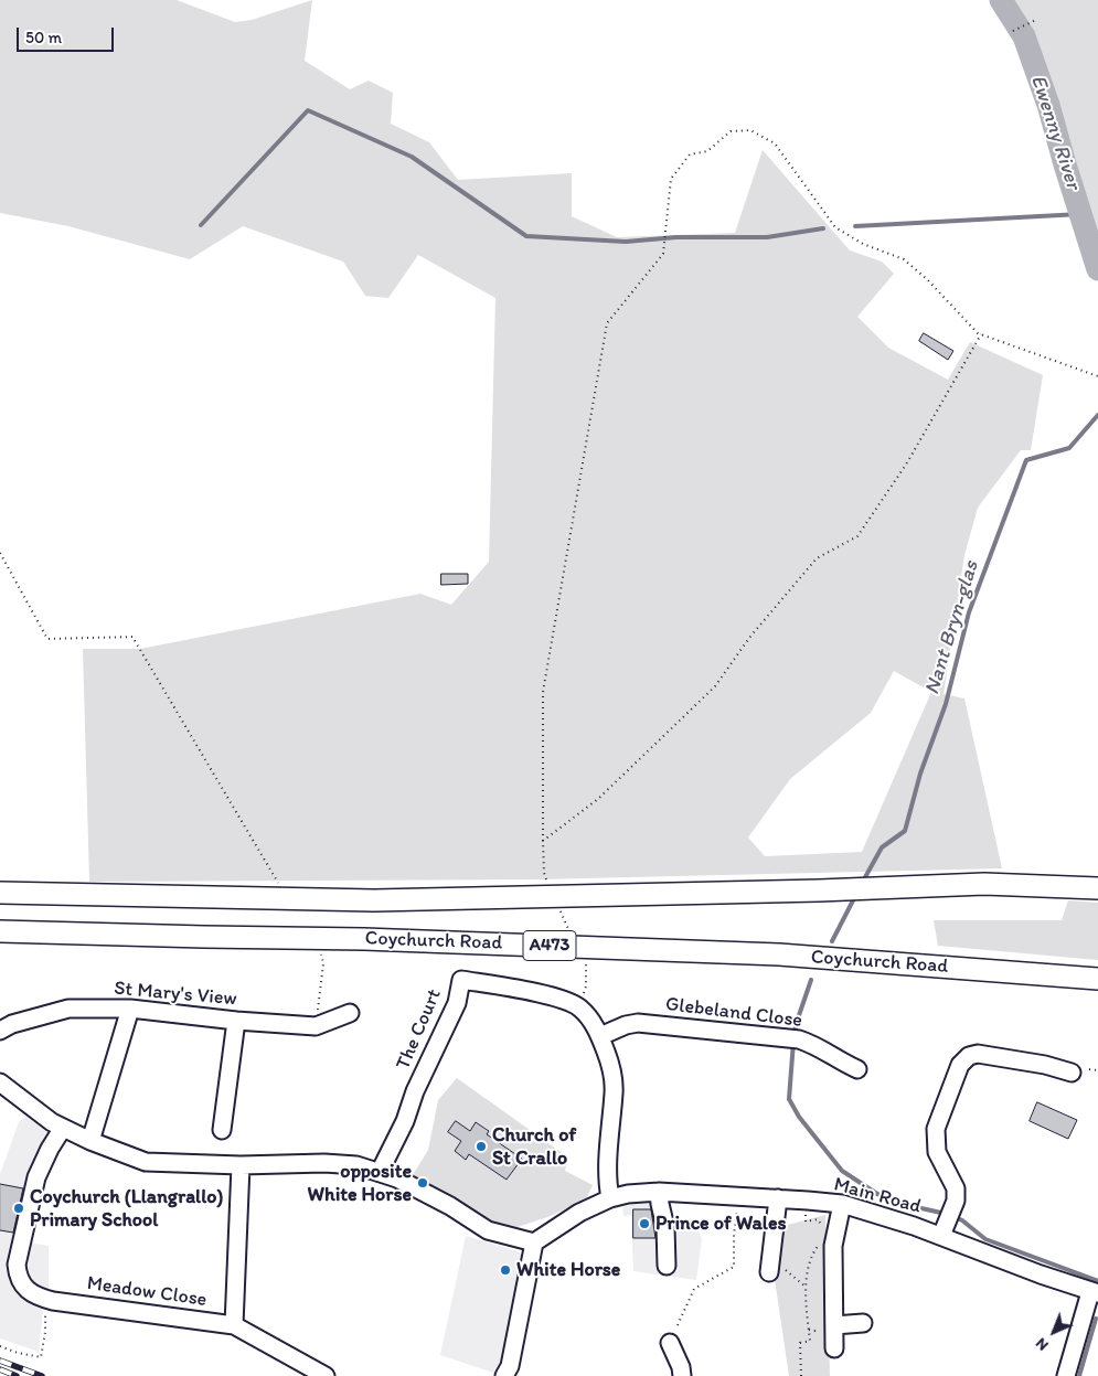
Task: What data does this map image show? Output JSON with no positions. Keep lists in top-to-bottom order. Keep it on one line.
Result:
{"streets":{"main road":["Coychurch Road","A473"],"street":["St Mary's View","Glebeland Close","The Court","Main Road","Meadow Close"]},"water":["Ewenny River","Nant Bryn-glas"],"places":["Church of St Crallo","opposite White Horse","Coychurch (Llangrallo) Primary School","Prince of Wales","White Horse"],"scale_bar":"50 m","north":"bottom left"}
